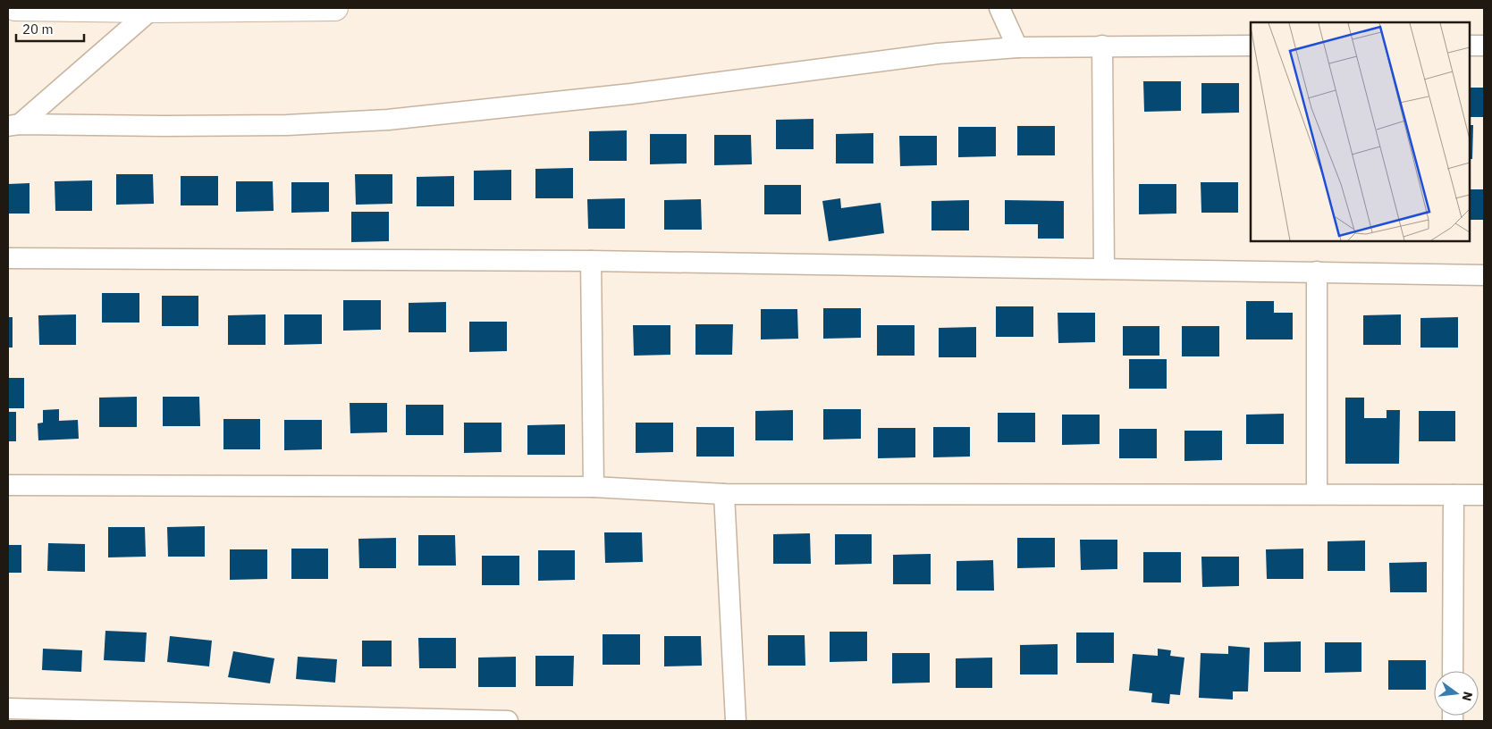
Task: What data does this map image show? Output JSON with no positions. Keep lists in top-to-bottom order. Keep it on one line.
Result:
{"scale_bar":"20 m","north":"right"}
